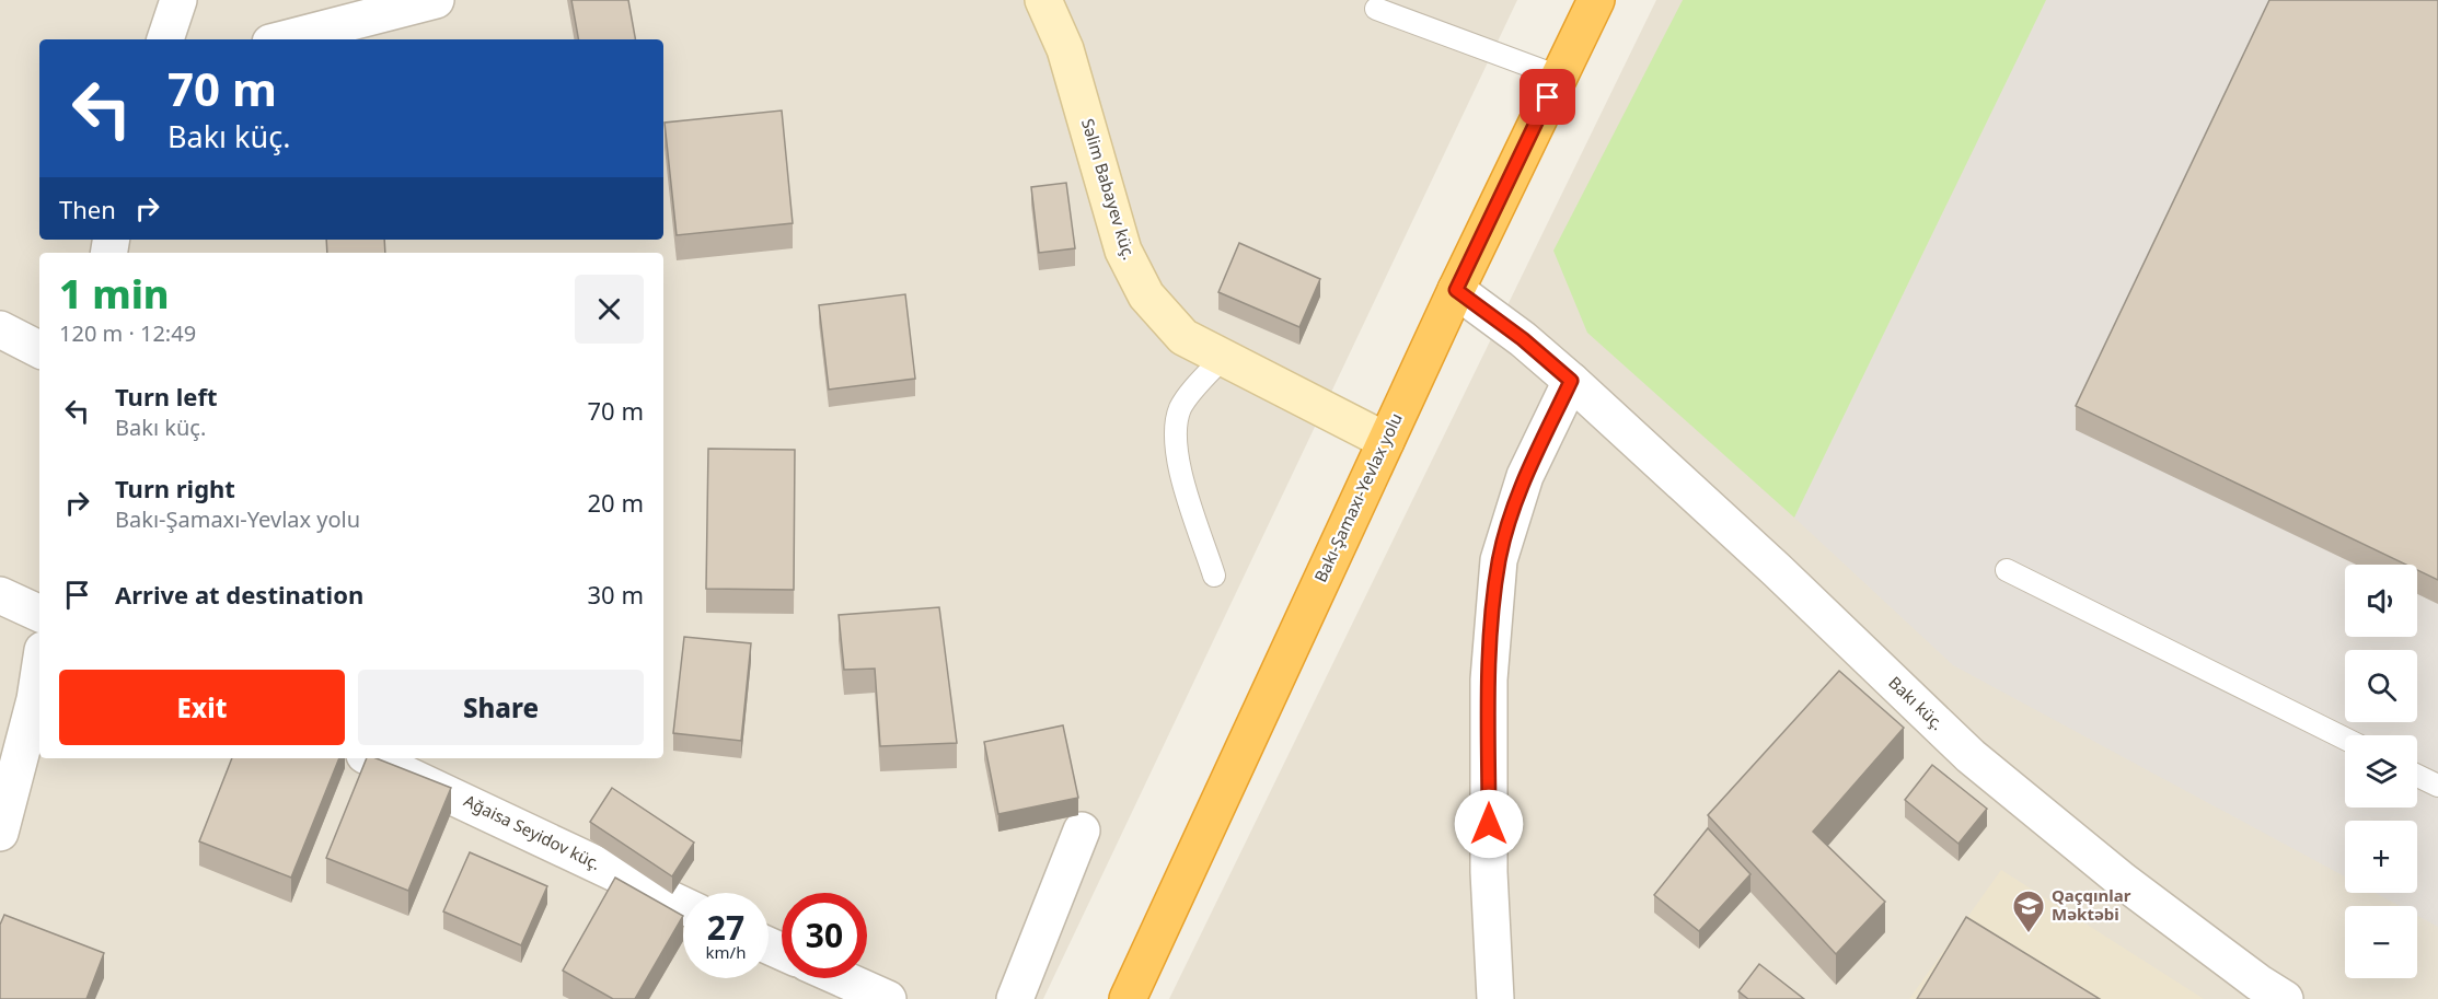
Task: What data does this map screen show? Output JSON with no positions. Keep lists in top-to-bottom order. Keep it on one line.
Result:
{"streets":{"highway":["Bakı-Şamaxı-Yevlax yolu"],"street":["Səlim Babayev küç.","Bakı küç.","Ağaisa Seyidov küç."]},"crossings":[["Səlim Babayev küç.","Bakı-Şamaxı-Yevlax yolu"],["Bakı-Şamaxı-Yevlax yolu","Bakı küç."]],"places":{"school or university":["Qaçqınlar Məktəbi"]},"page":{"turn":["70 m","Bakı küç."],"then":"Then","heading":["1 min","120 m · 12:49"],"list":[{"name":"Turn left","note":"Bakı küç.","value":"70 m"},{"name":"Turn right","note":"Bakı-Şamaxı-Yevlax yolu","value":"20 m"},{"name":"Arrive at destination","value":"30 m"}],"map_buttons":["+","−"],"buttons":["Exit","Share"],"speed":"27 km/h","limit":"30"}}
